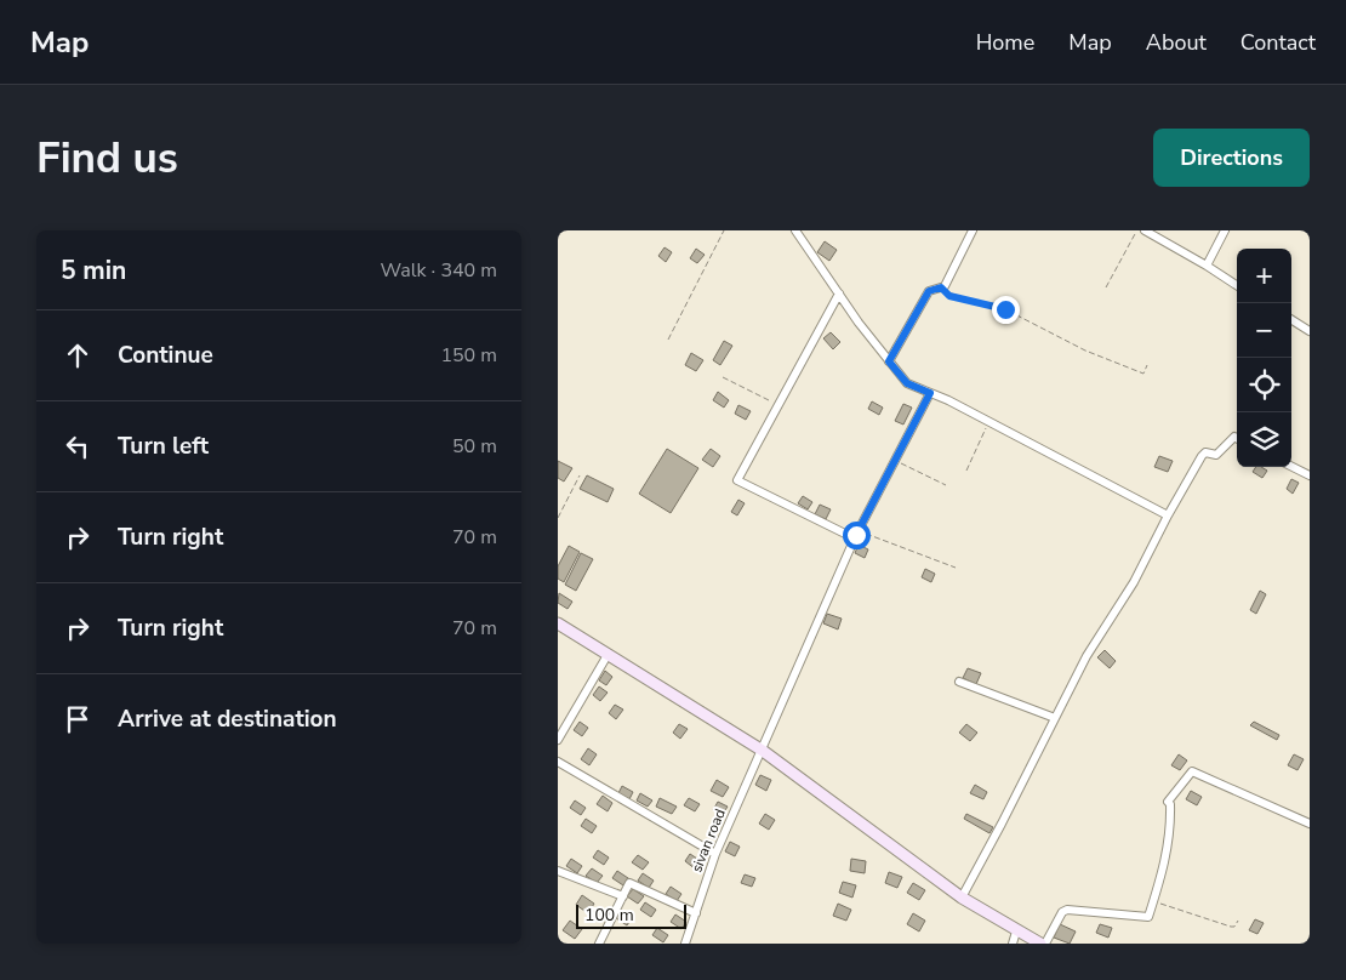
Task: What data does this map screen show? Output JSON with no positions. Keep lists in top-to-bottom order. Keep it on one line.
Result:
{"streets":{"street":["sivan road"]},"scale_bar":"100 m","page":{"header":"Map","nav":["Home","Map","About","Contact"],"buttons":"Directions","title":"Find us","heading":["5 min","Walk · 340 m"],"map_buttons":["+","−"],"list":[["Continue","150 m"],["Turn left","50 m"],["Turn right","70 m"],["Turn right","70 m"],"Arrive at destination"],"scale":"100 m"}}
